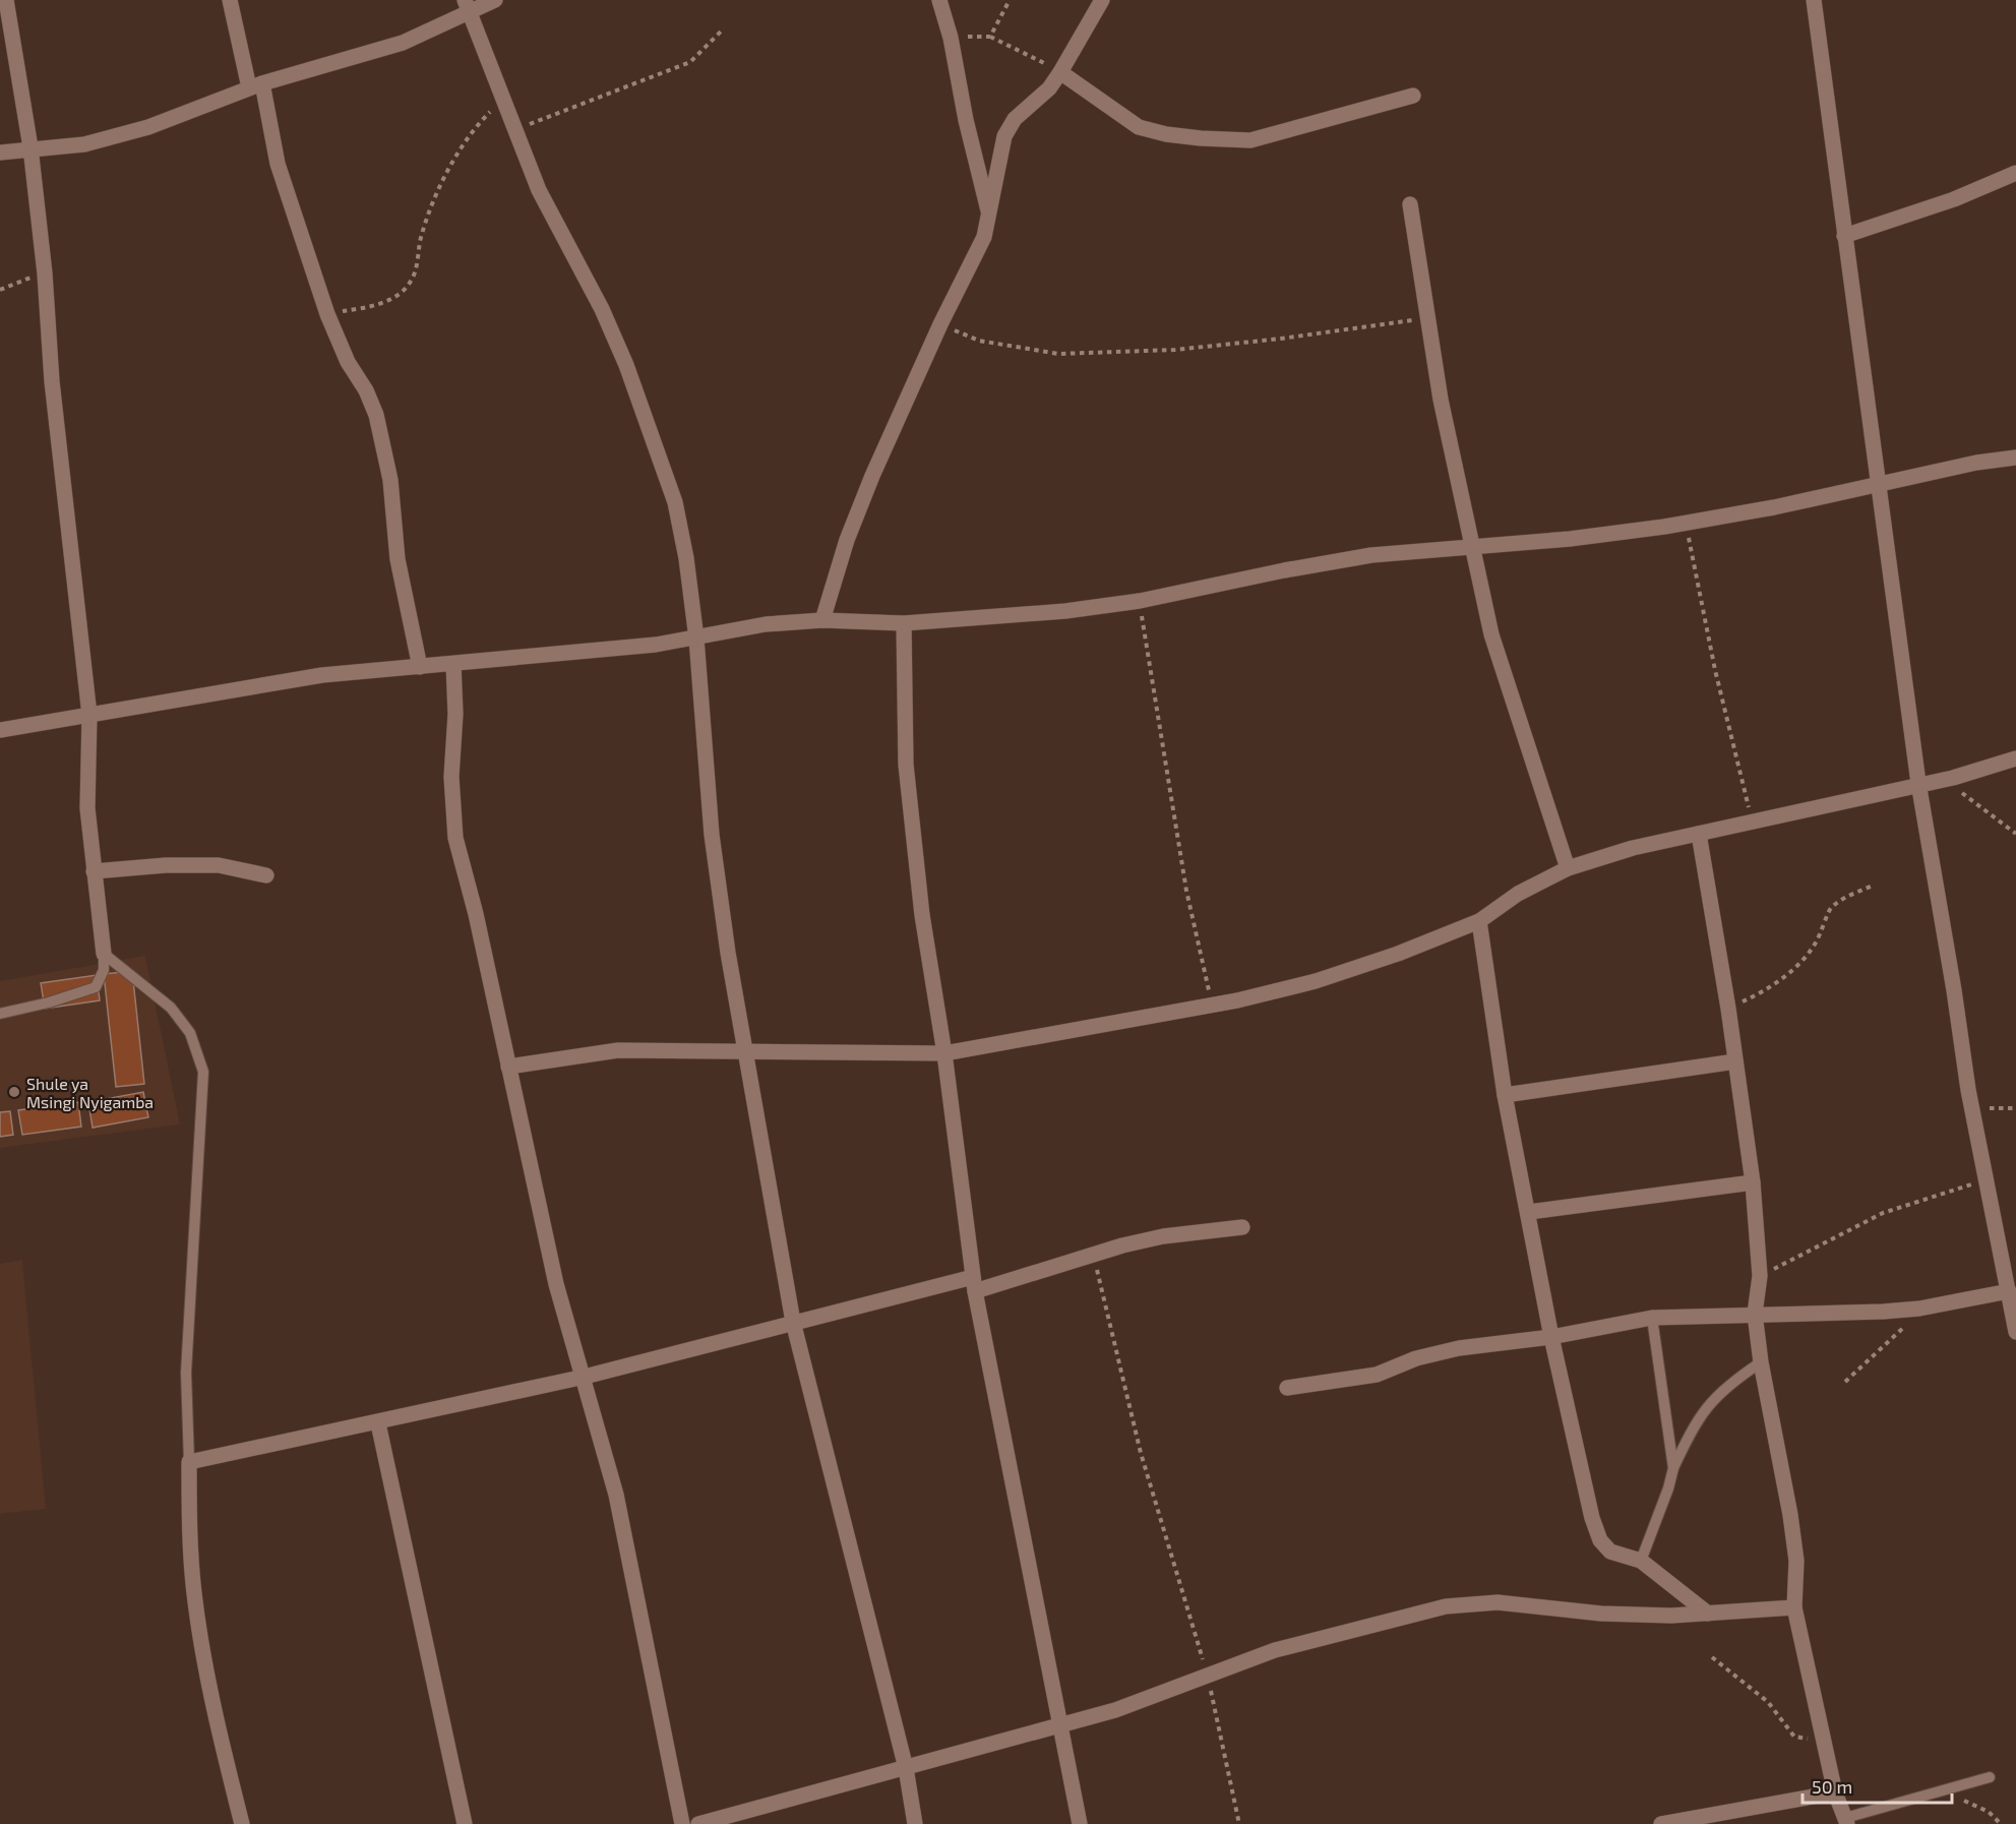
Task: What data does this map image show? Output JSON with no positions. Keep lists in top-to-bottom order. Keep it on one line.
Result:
{"places":["Shule ya Msingi Nyigamba"],"scale_bar":"50 m"}
